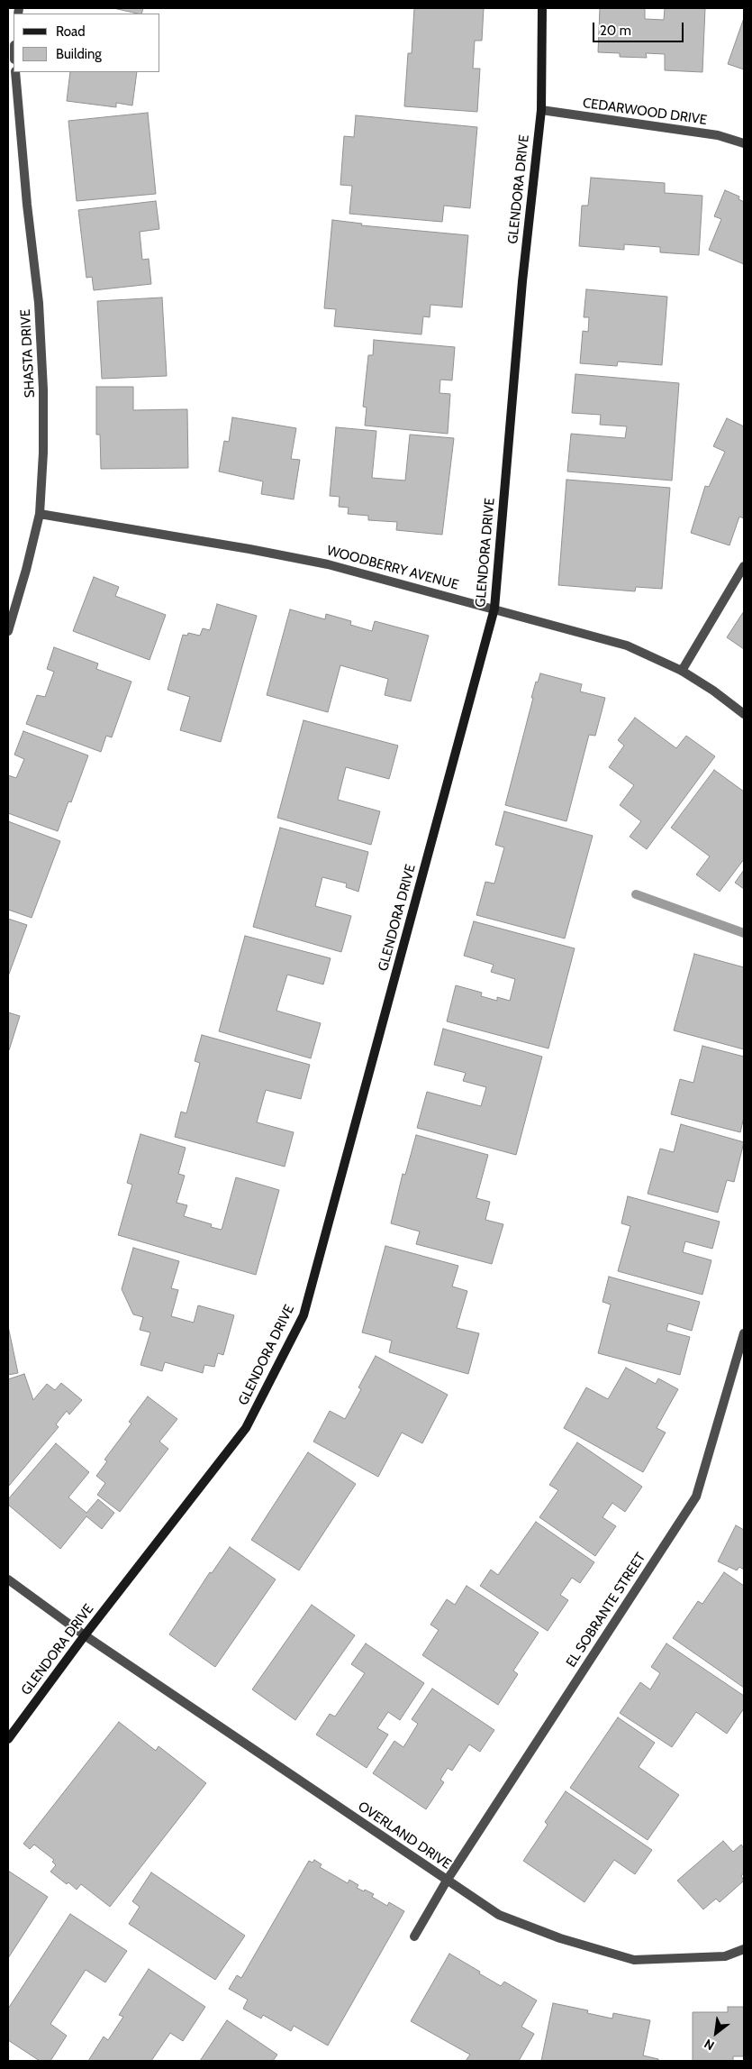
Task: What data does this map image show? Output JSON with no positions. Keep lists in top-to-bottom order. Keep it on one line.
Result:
{"streets":{"street":["CEDARWOOD DRIVE","GLENDORA DRIVE","SHASTA DRIVE","WOODBERRY AVENUE","EL SOBRANTE STREET","OVERLAND DRIVE"]},"crossings":[["CEDARWOOD DRIVE","GLENDORA DRIVE"],["GLENDORA DRIVE","WOODBERRY AVENUE"],["GLENDORA DRIVE","OVERLAND DRIVE"],["SHASTA DRIVE","WOODBERRY AVENUE"],["EL SOBRANTE STREET","OVERLAND DRIVE"]],"legend":["Road","Building"],"scale_bar":"20 m","north":"bottom left"}
